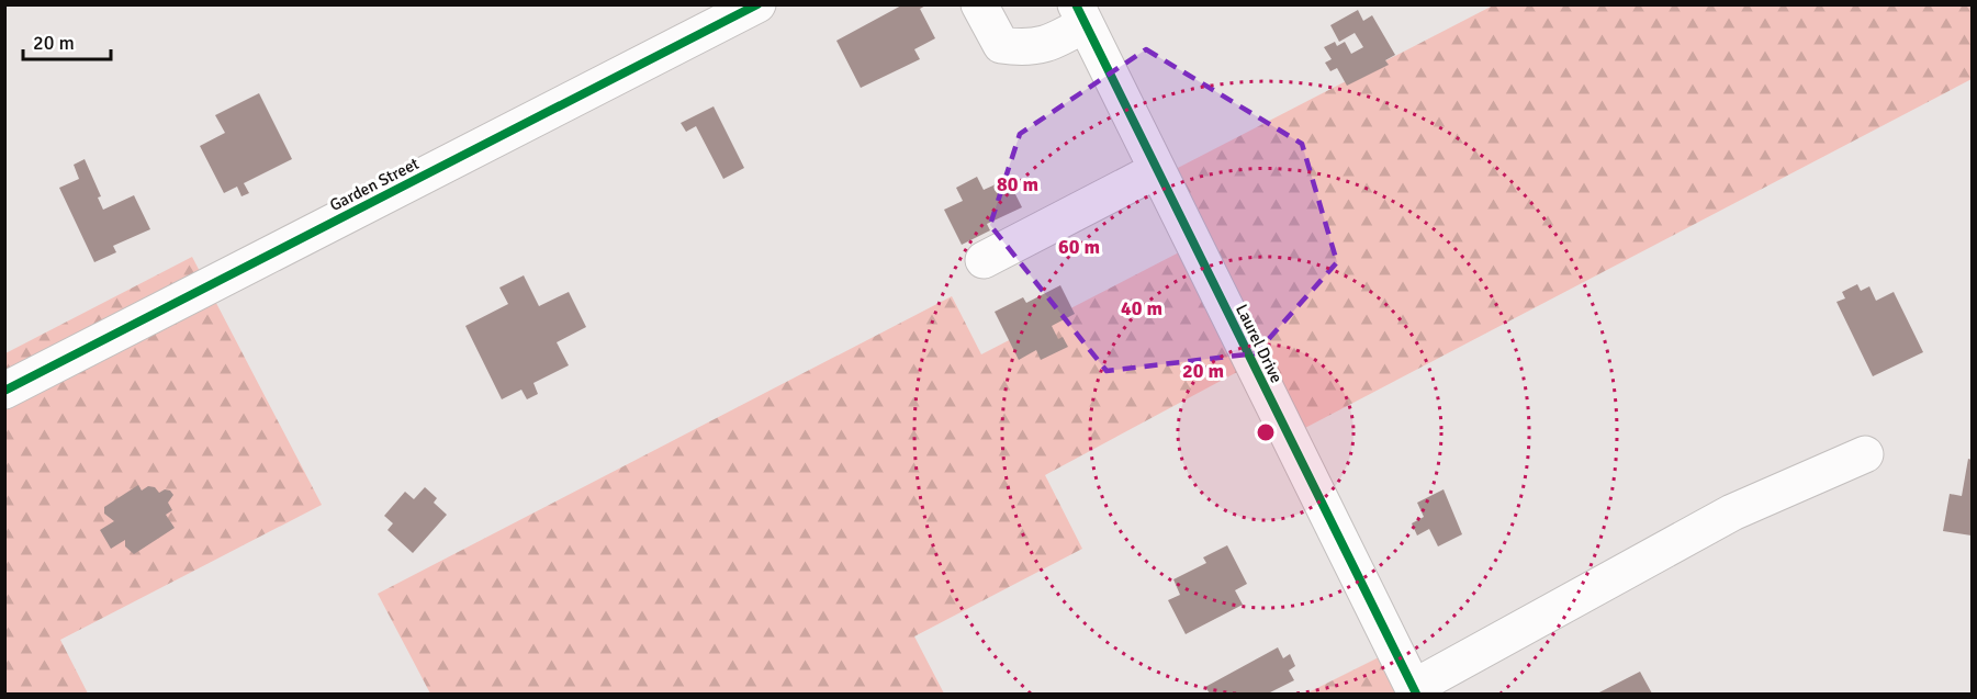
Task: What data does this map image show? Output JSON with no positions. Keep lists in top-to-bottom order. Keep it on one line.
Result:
{"streets":{"street":["Garden Street","Laurel Drive"]},"scale_bar":"20 m","rings":["80 m","60 m","40 m","20 m"]}
